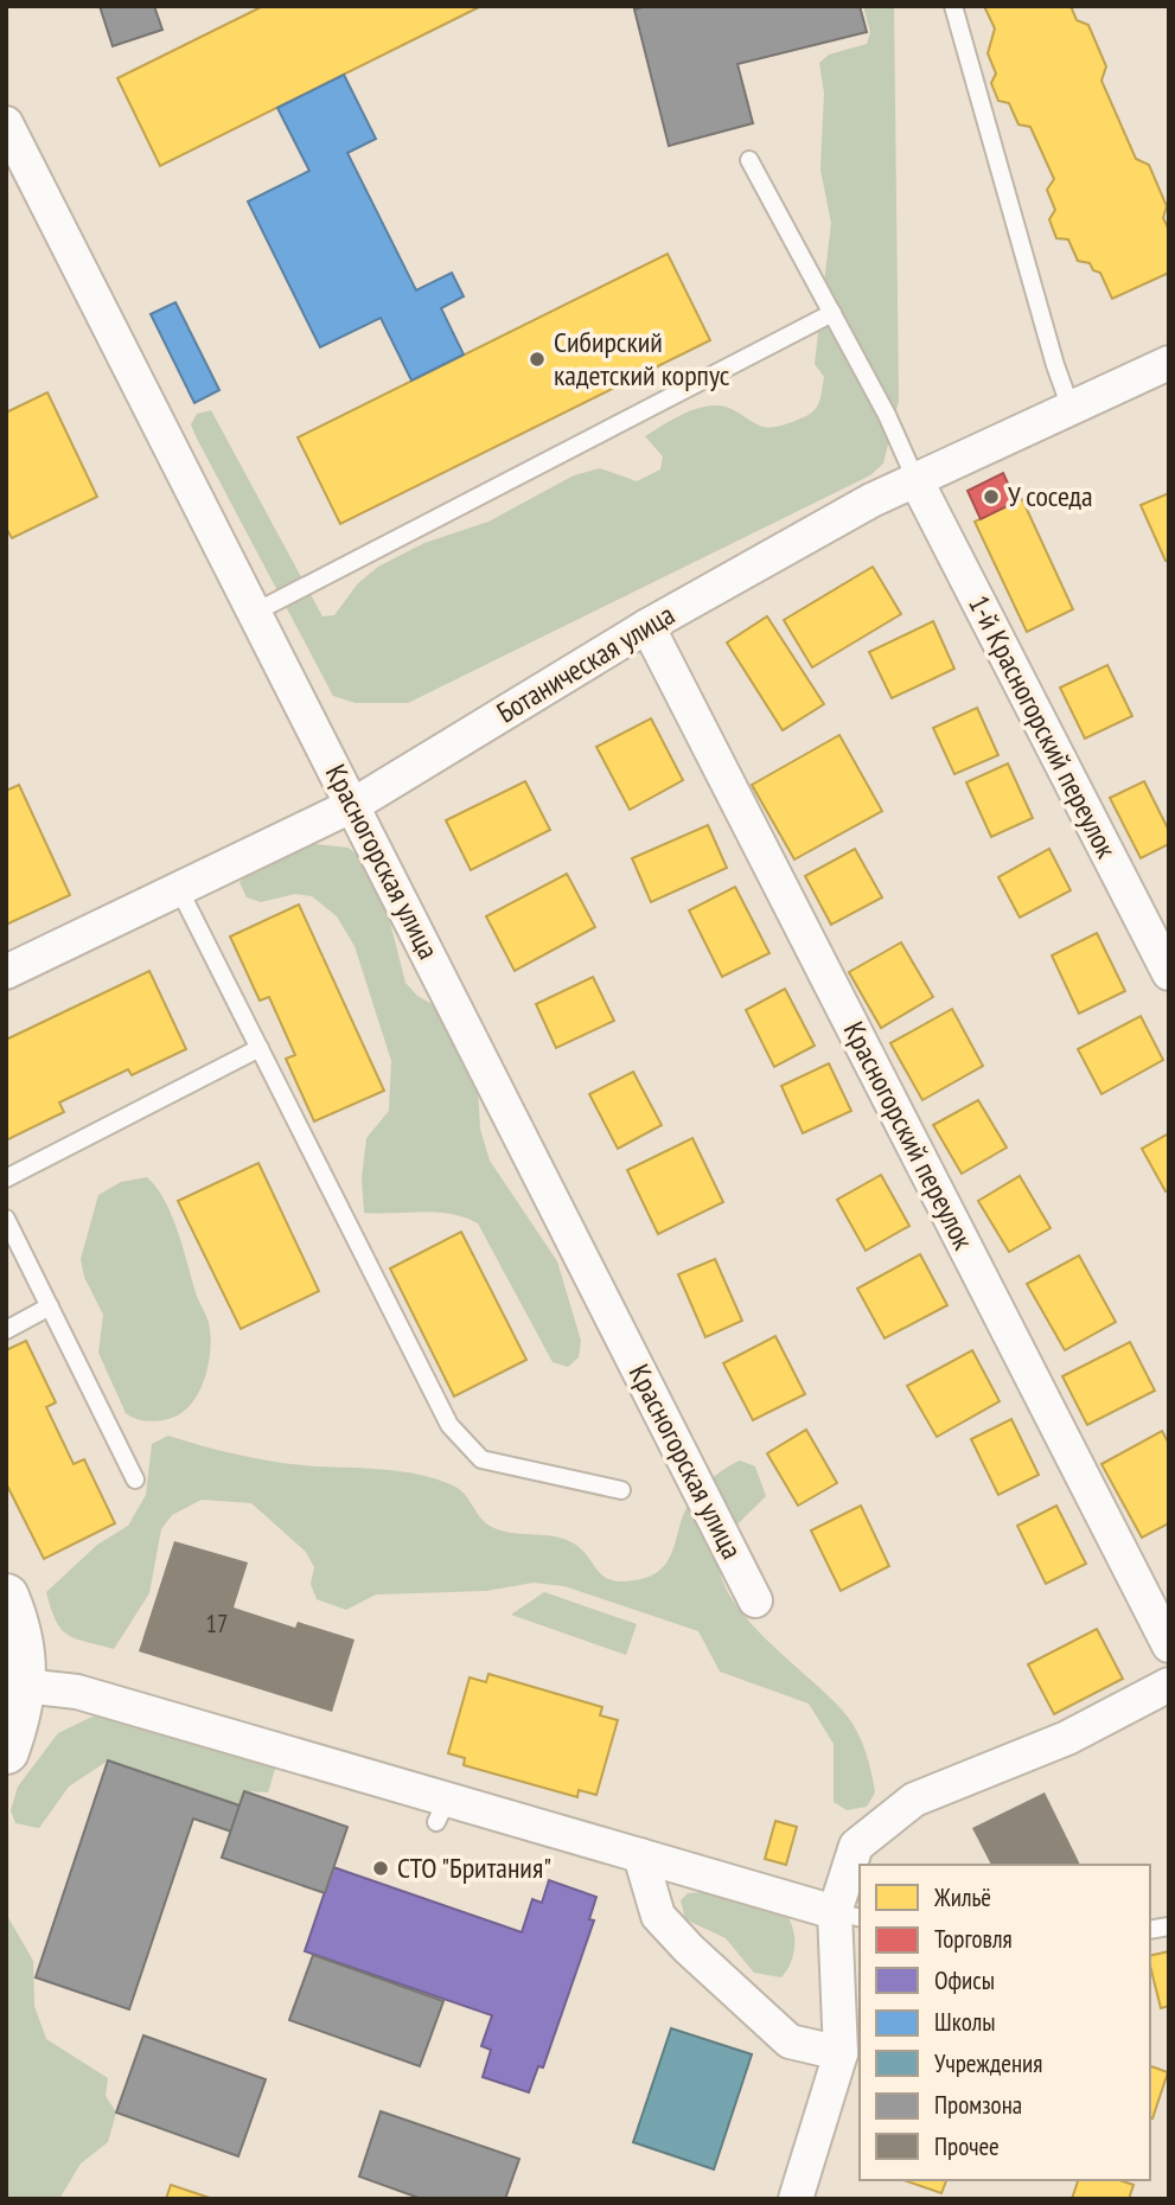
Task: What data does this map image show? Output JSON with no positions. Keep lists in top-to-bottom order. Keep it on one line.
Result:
{"streets":{"street":["Ботаническая улица","1-й Красногорский переулок","Красногорская улица","Красногорский переулок"]},"crossings":[["Ботаническая улица","1-й Красногорский переулок"],["Ботаническая улица","Красногорская улица"],["Ботаническая улица","Красногорский переулок"]],"places":["Сибирский кадетский корпус","У соседа","СТО \"Британия\""],"house_numbers":["17"],"legend":["Жильё","Торговля","Офисы","Школы","Учреждения","Промзона","Прочее"]}
